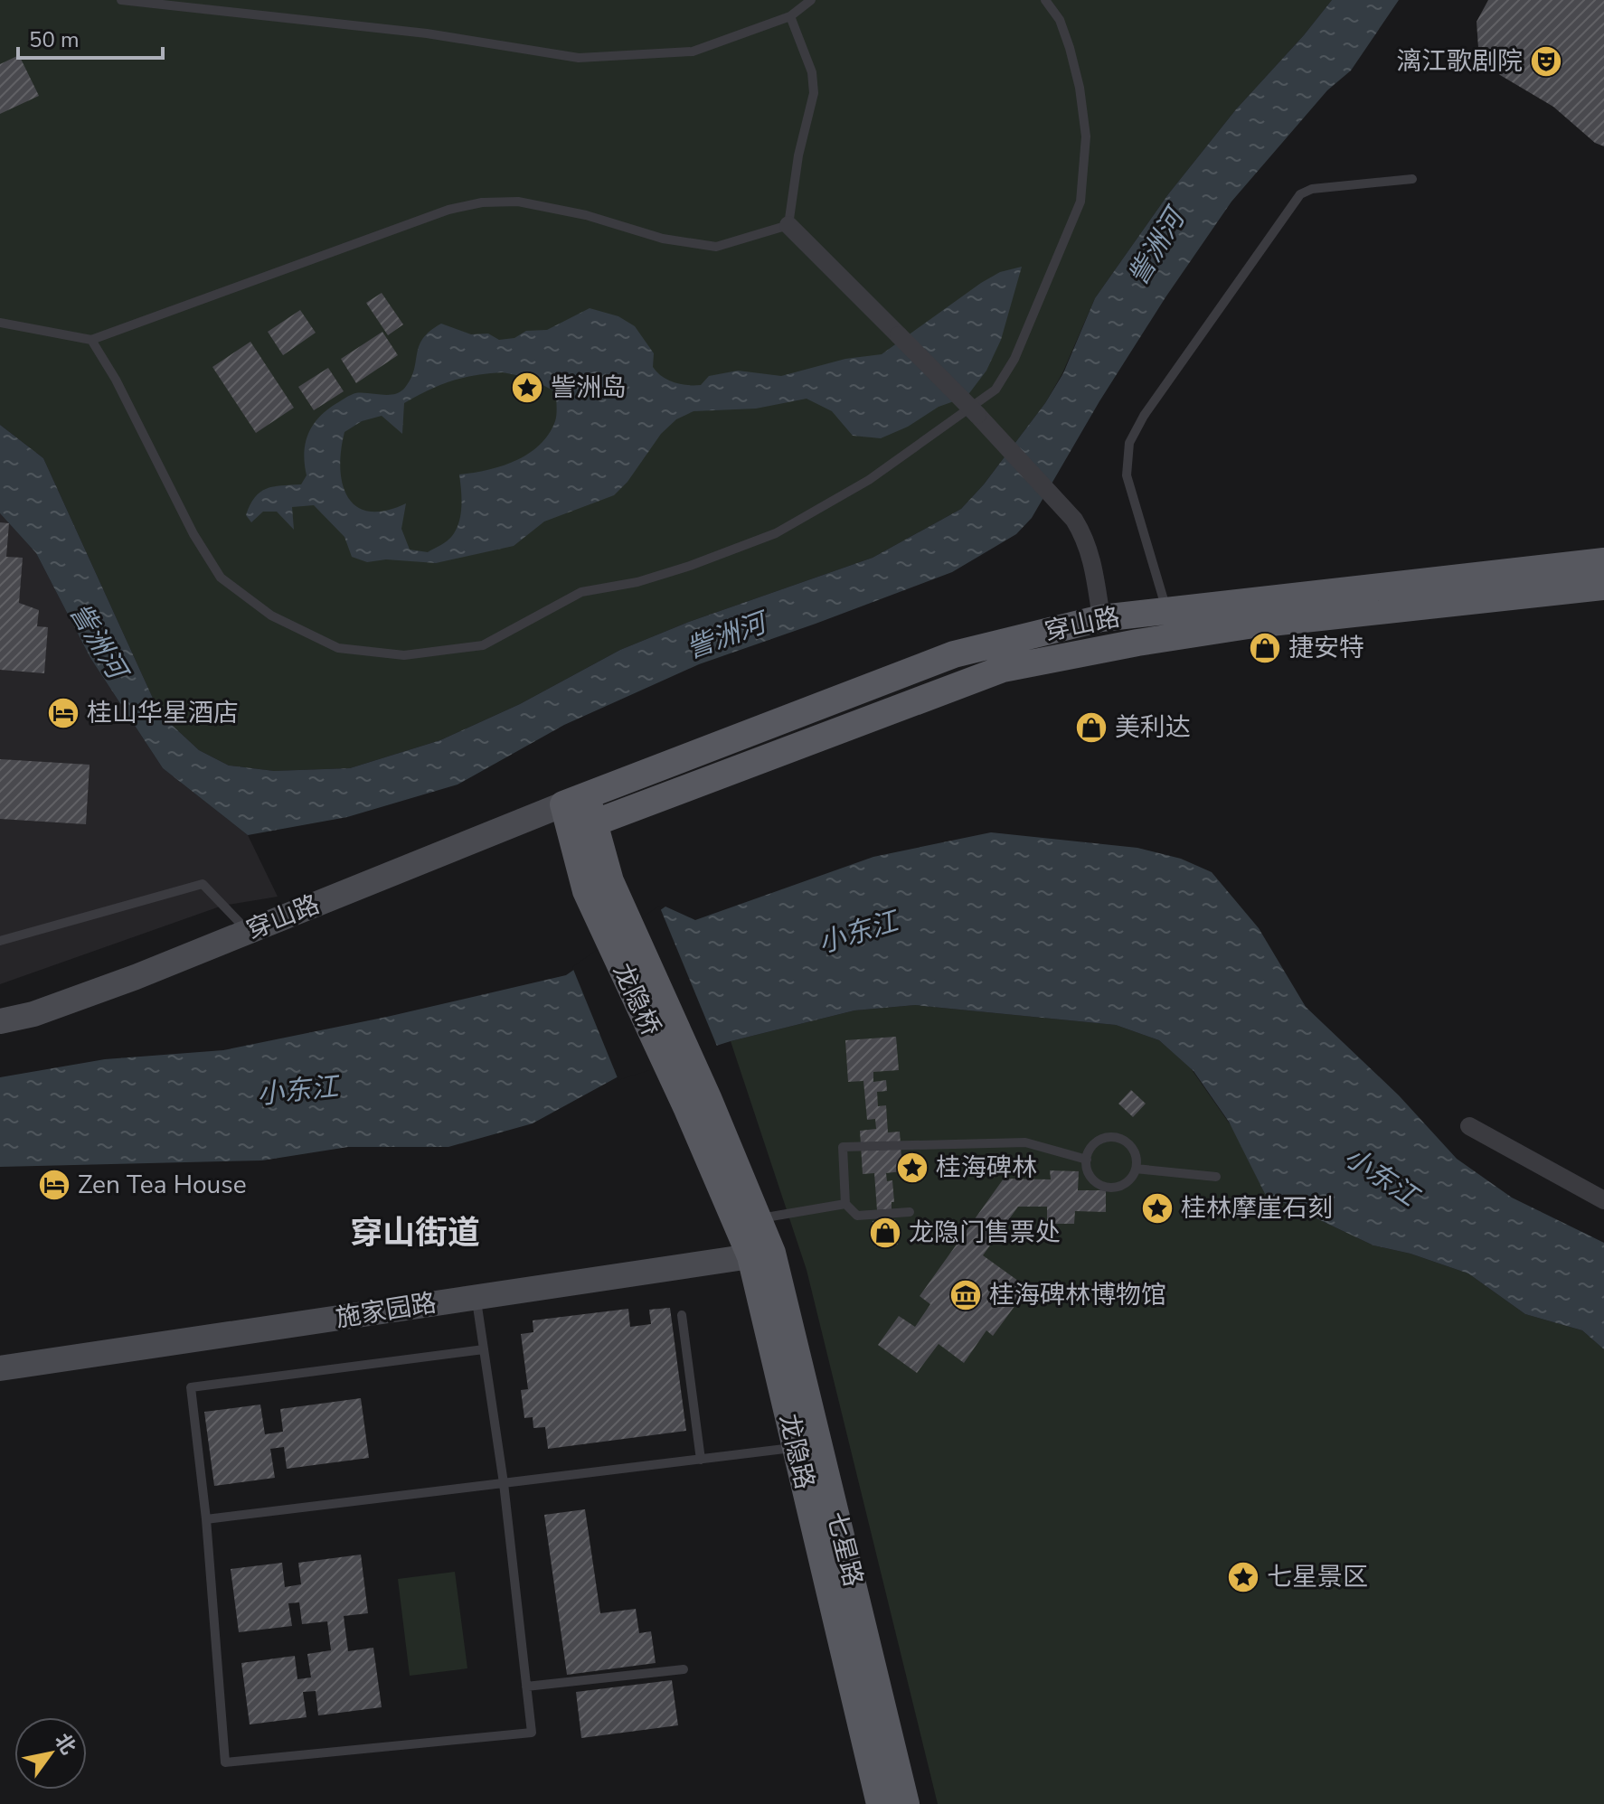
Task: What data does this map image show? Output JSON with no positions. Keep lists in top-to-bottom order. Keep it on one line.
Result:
{"streets":{"main road":["穿山路","龙隐桥","龙隐路","七星路"],"street":["施家园路"]},"crossings":[["穿山路","龙隐桥"],["龙隐桥","龙隐路"],["施家园路","龙隐路"],["龙隐路","七星路"]],"districts":["穿山街道"],"water":["訾洲河","小东江"],"places":{"theatre":["漓江歌剧院"],"place":["訾洲岛","桂海碑林","桂林摩崖石刻","七星景区"],"shop":["捷安特","美利达","龙隐门售票处"],"hotel":["桂山华星酒店","Zen Tea House"],"museum":["桂海碑林博物馆"]},"scale_bar":"50 m","north":"top right"}
